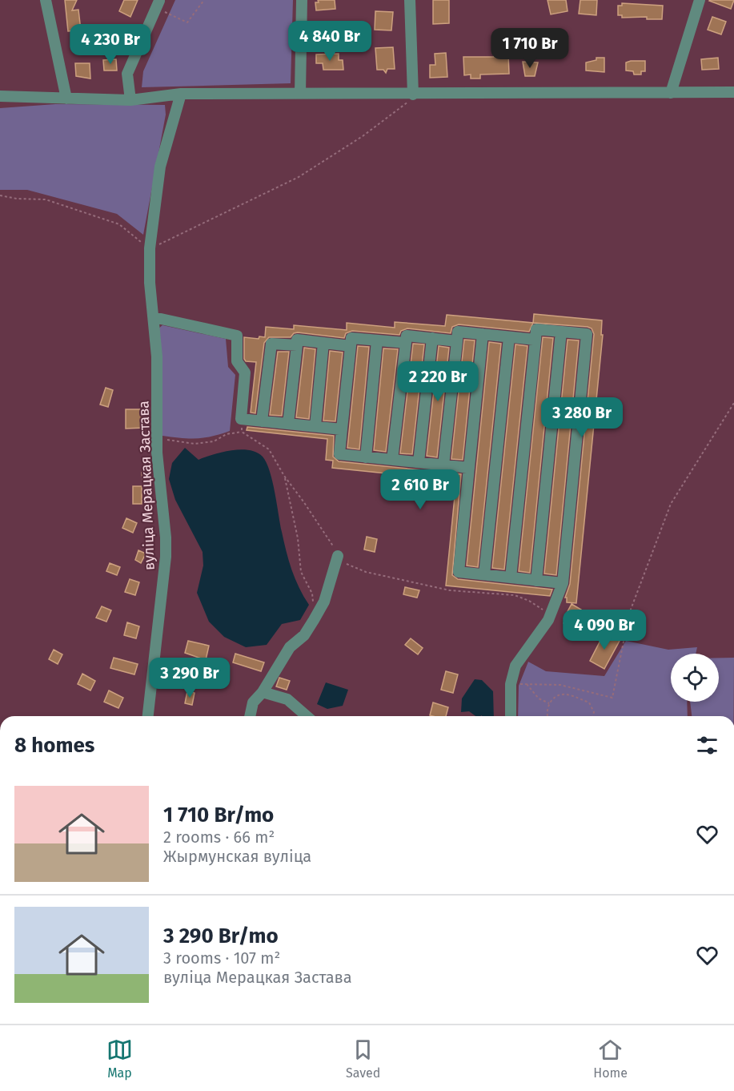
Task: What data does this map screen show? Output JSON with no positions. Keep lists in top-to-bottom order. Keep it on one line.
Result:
{"streets":{"street":["вуліца Мерацкая Застава"]},"page":{"price":["4 840 Br","4 230 Br","1 710 Br","2 220 Br","3 280 Br","2 610 Br","4 090 Br","3 290 Br"],"heading":"8 homes","list":[{"name":"1 710 Br/mo","note":"2 rooms · 66 m² · Жырмунская вуліца"},{"name":"3 290 Br/mo","note":"3 rooms · 107 m² · вуліца Мерацкая Застава"}],"tabs":["Map","Saved","Home"]}}
